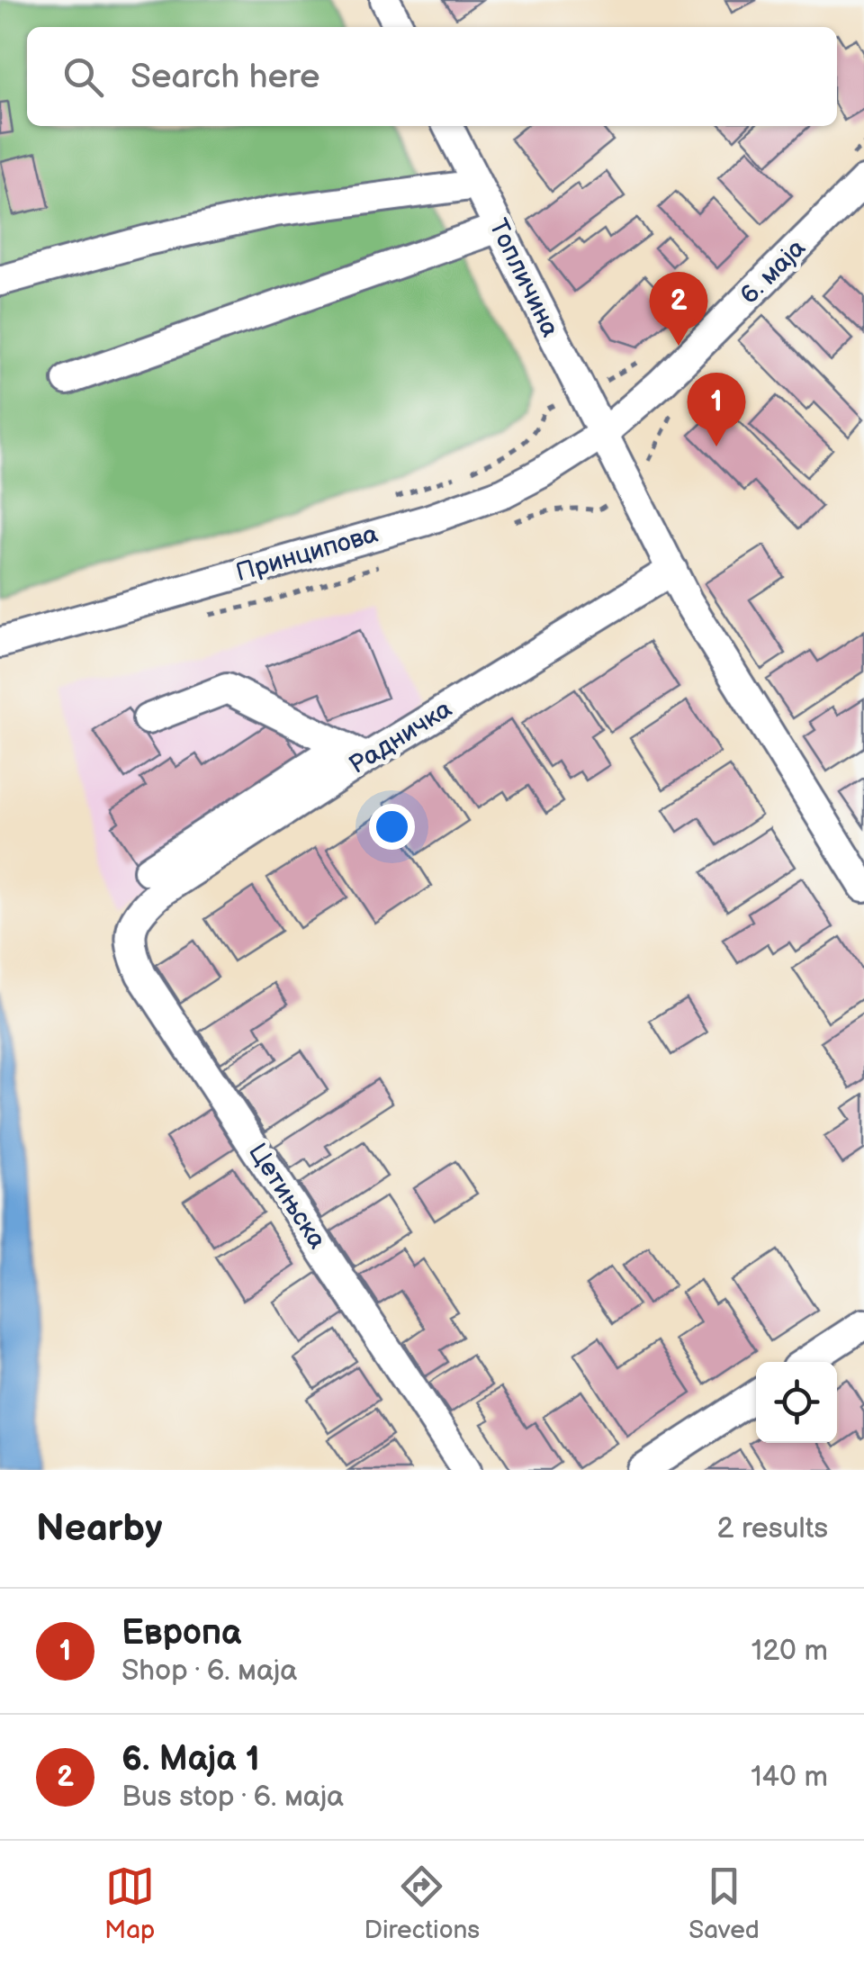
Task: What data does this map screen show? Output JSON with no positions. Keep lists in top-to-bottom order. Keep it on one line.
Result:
{"streets":{"street":["6. маја","Топличина","Принципова","Радничка","Цетињска"]},"crossings":[["6. маја","Топличина"],["6. маја","Принципова"],["Топличина","Принципова"],["Радничка","Цетињска"]],"page":{"search":"Search here","pins":["2","1"],"heading":["Nearby","2 results"],"list":[{"mark":"1","name":"Европа","note":"Shop · 6. маја","value":"120 m"},{"mark":"2","name":"6. Маја 1","note":"Bus stop · 6. маја","value":"140 m"}],"nav":["Map","Directions","Saved"]}}
